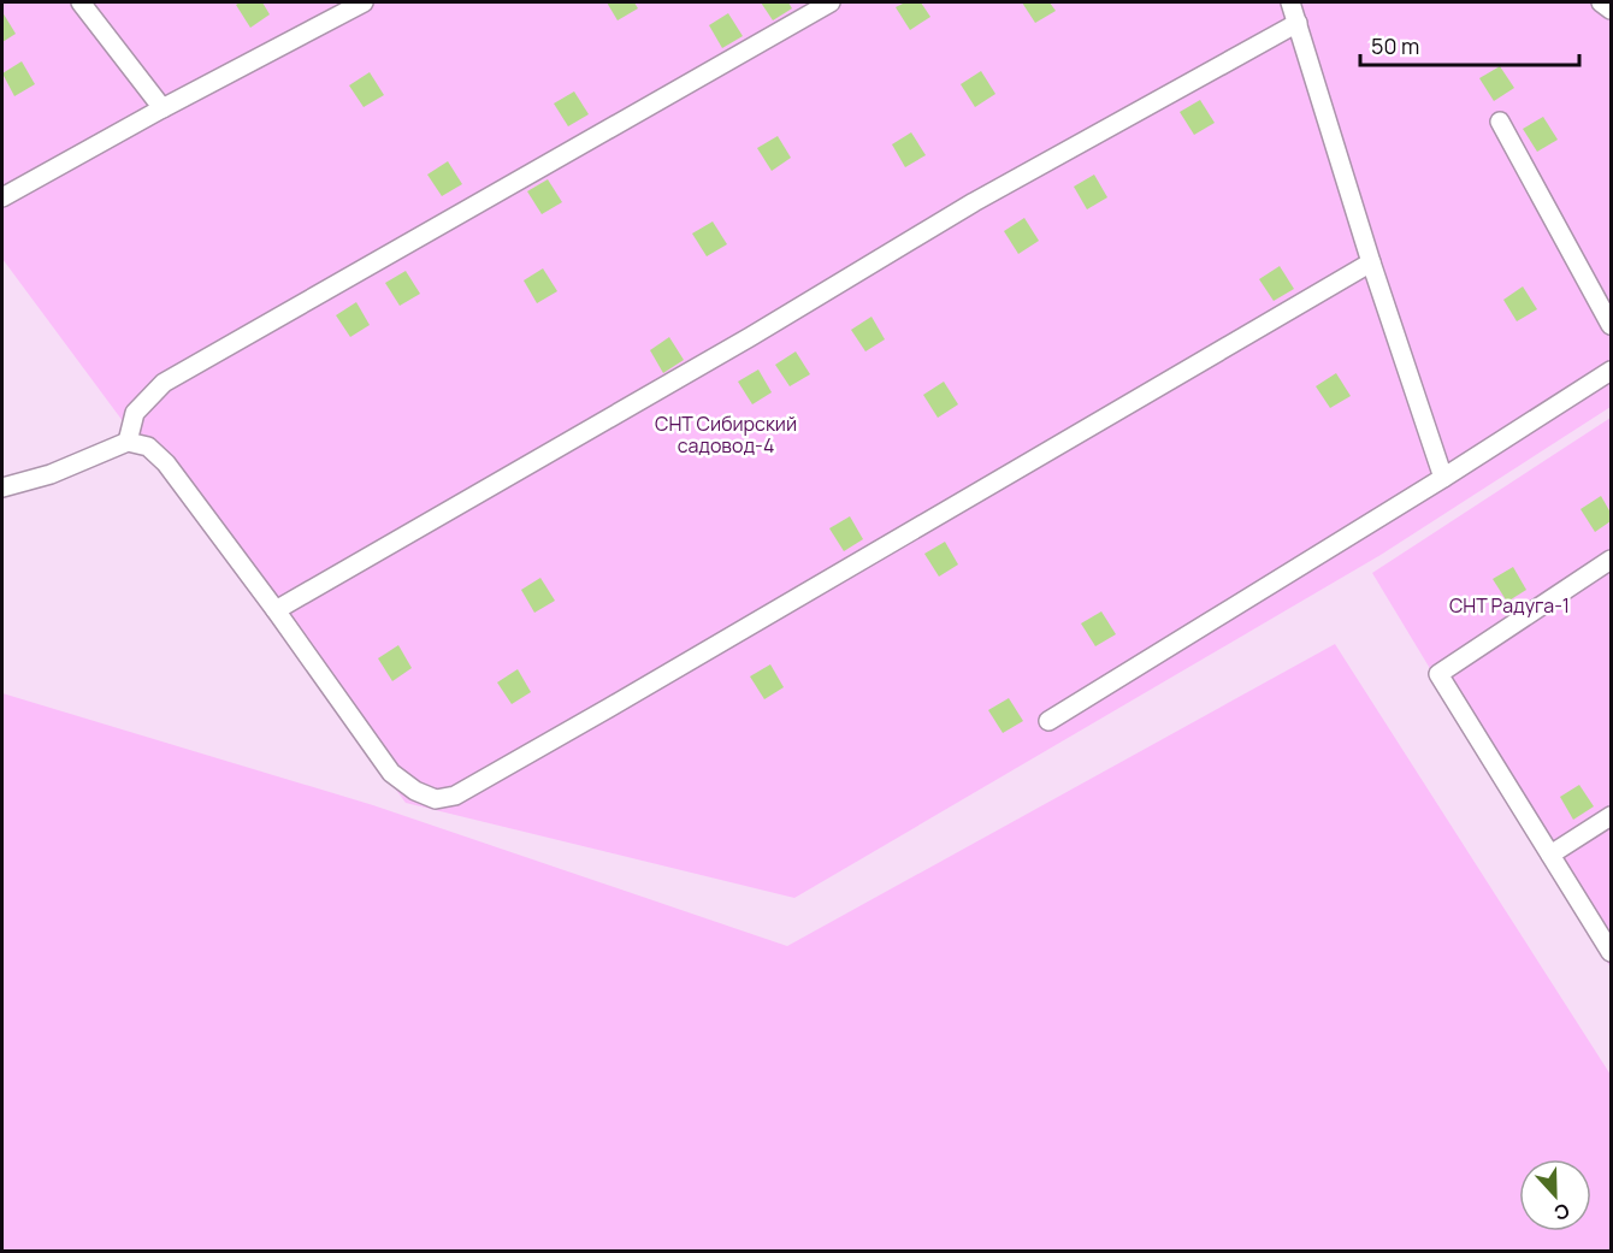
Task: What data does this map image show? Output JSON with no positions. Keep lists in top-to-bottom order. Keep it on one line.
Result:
{"parks":["СНТ Сибирский садовод-4","СНТ Радуга-1"],"scale_bar":"50 m","north":"bottom"}
